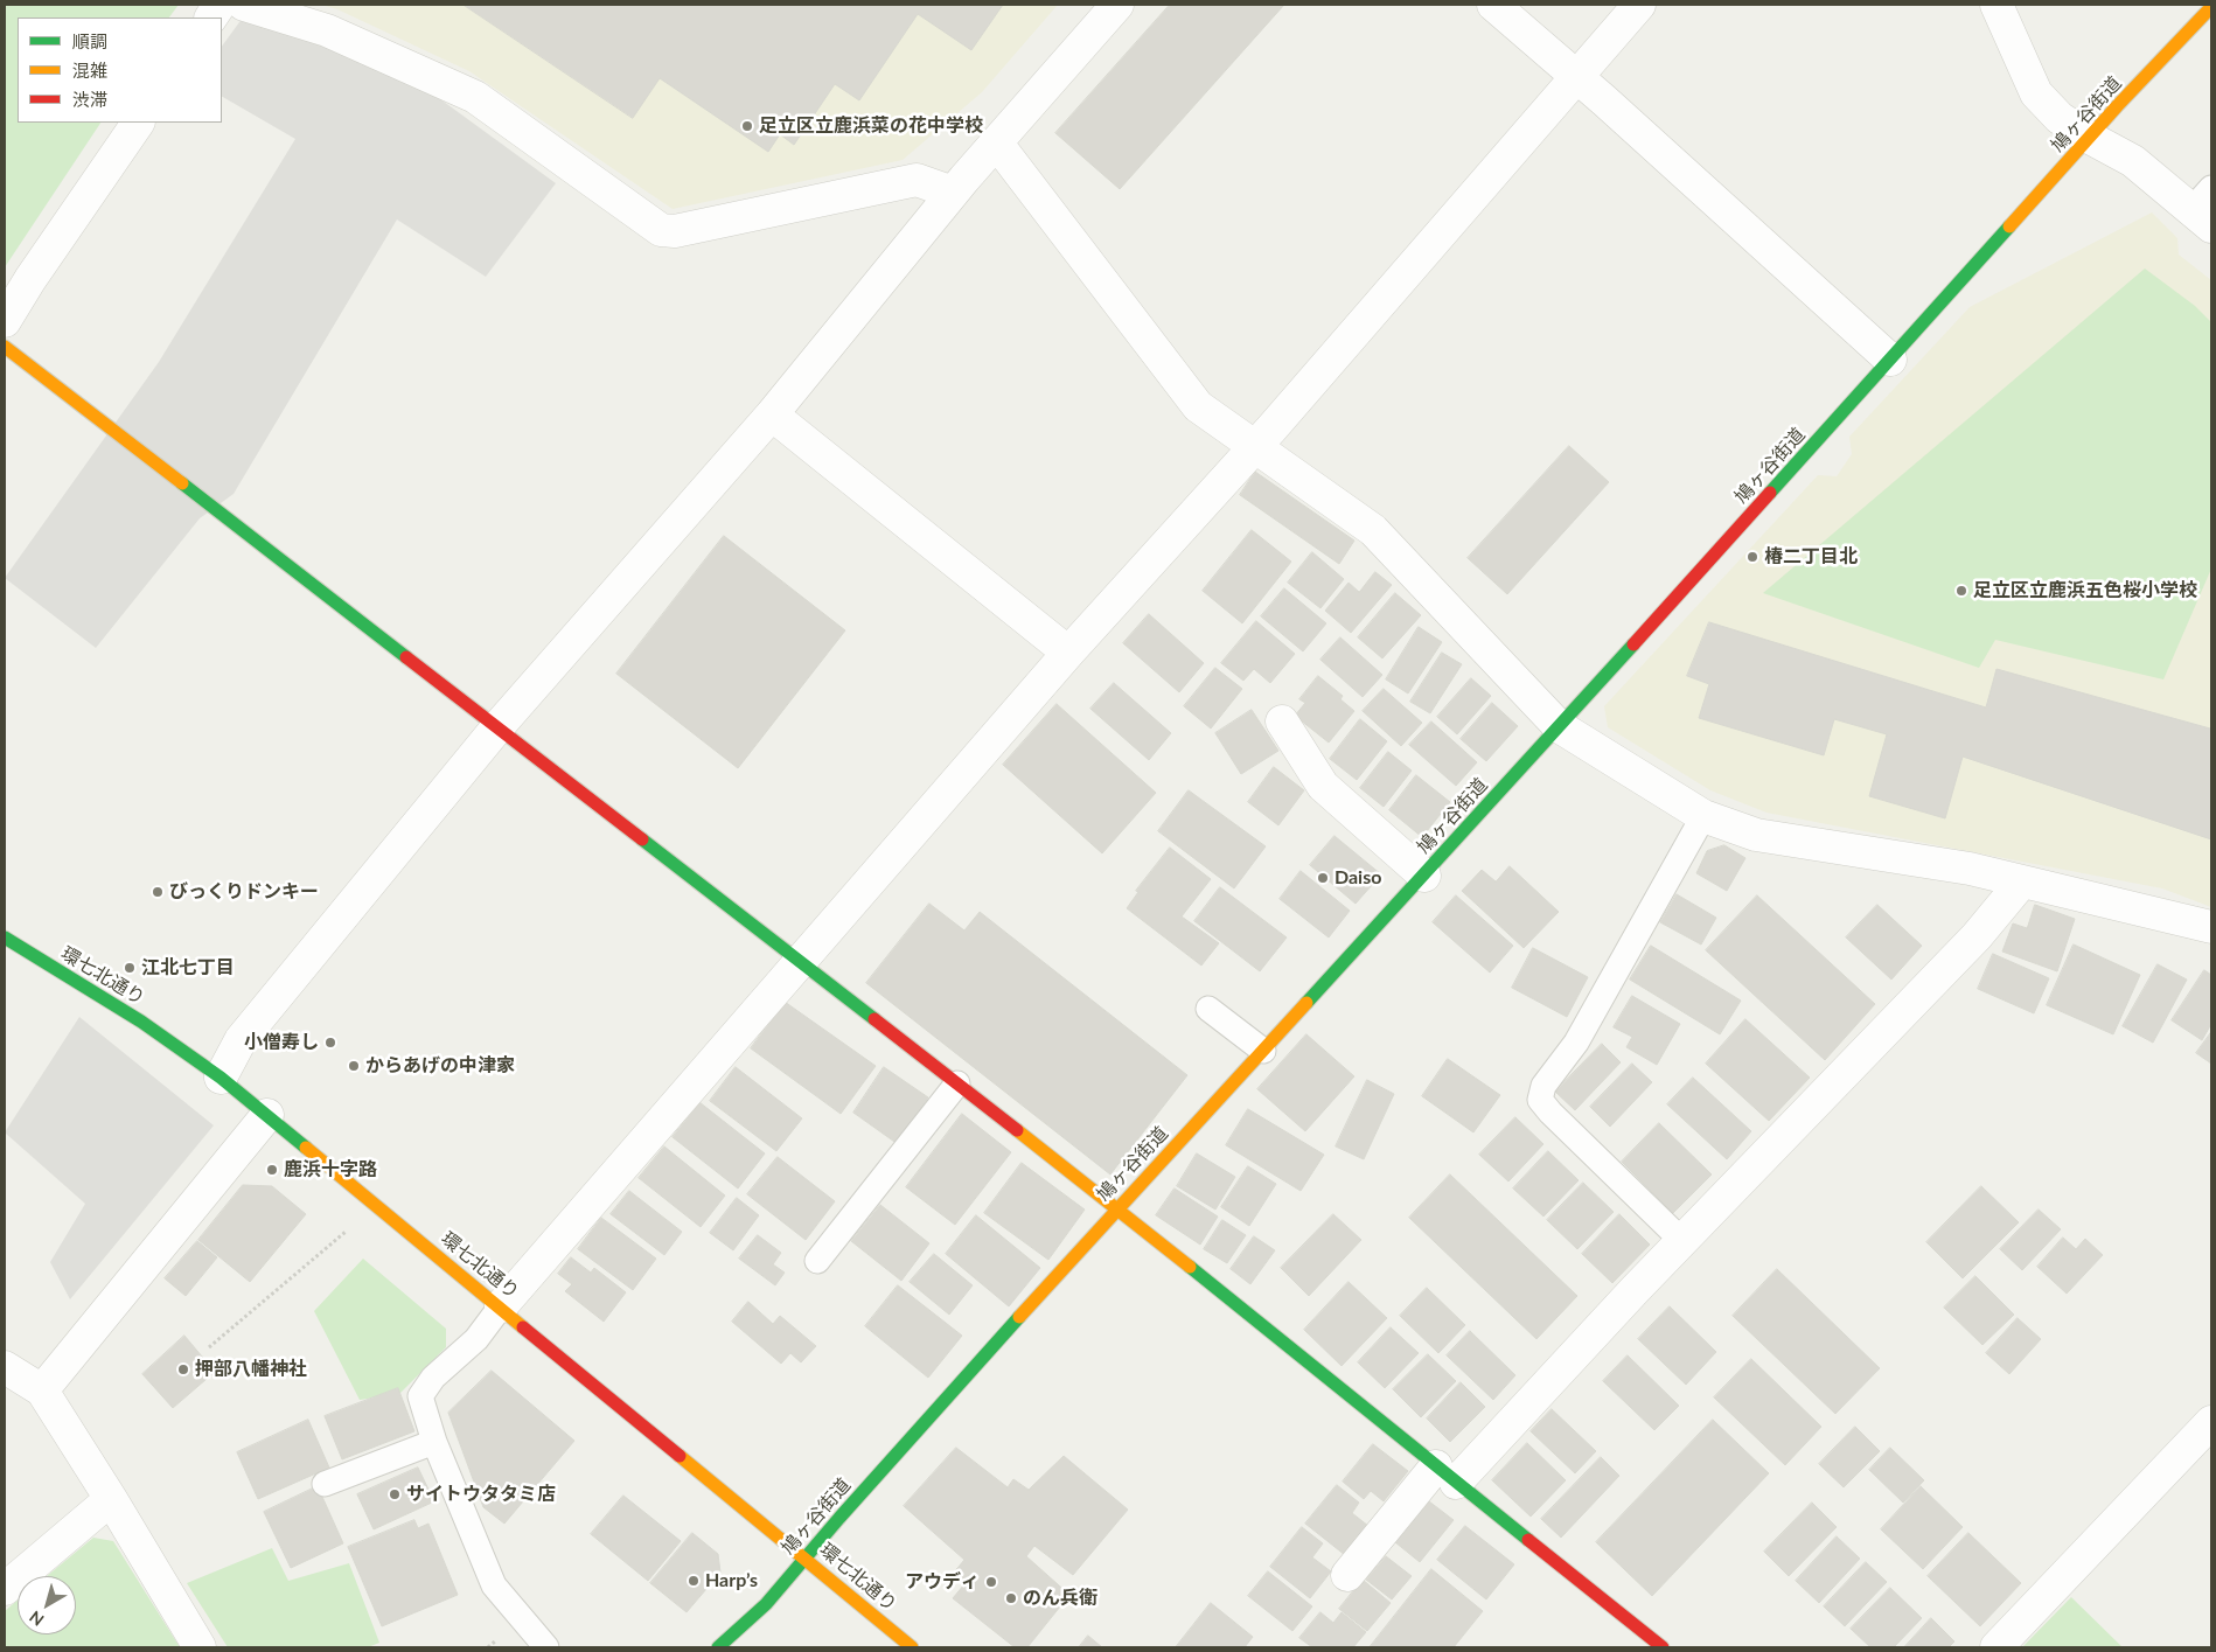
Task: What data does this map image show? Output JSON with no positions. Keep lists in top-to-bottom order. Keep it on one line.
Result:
{"streets":{"street":["鳩ヶ谷街道","環七北通り"]},"crossings":[["鳩ヶ谷街道","環七北通り"]],"places":["足立区立鹿浜菜の花中学校","椿二丁目北","足立区立鹿浜五色桜小学校","Daiso","びっくりドンキー","江北七丁目","小僧寿し","からあげの中津家","鹿浜十字路","押部八幡神社","サイトウタタミ店","Harp’s","アウディ","のん兵衛"],"legend":["順調","混雑","渋滞"],"north":"bottom left"}
